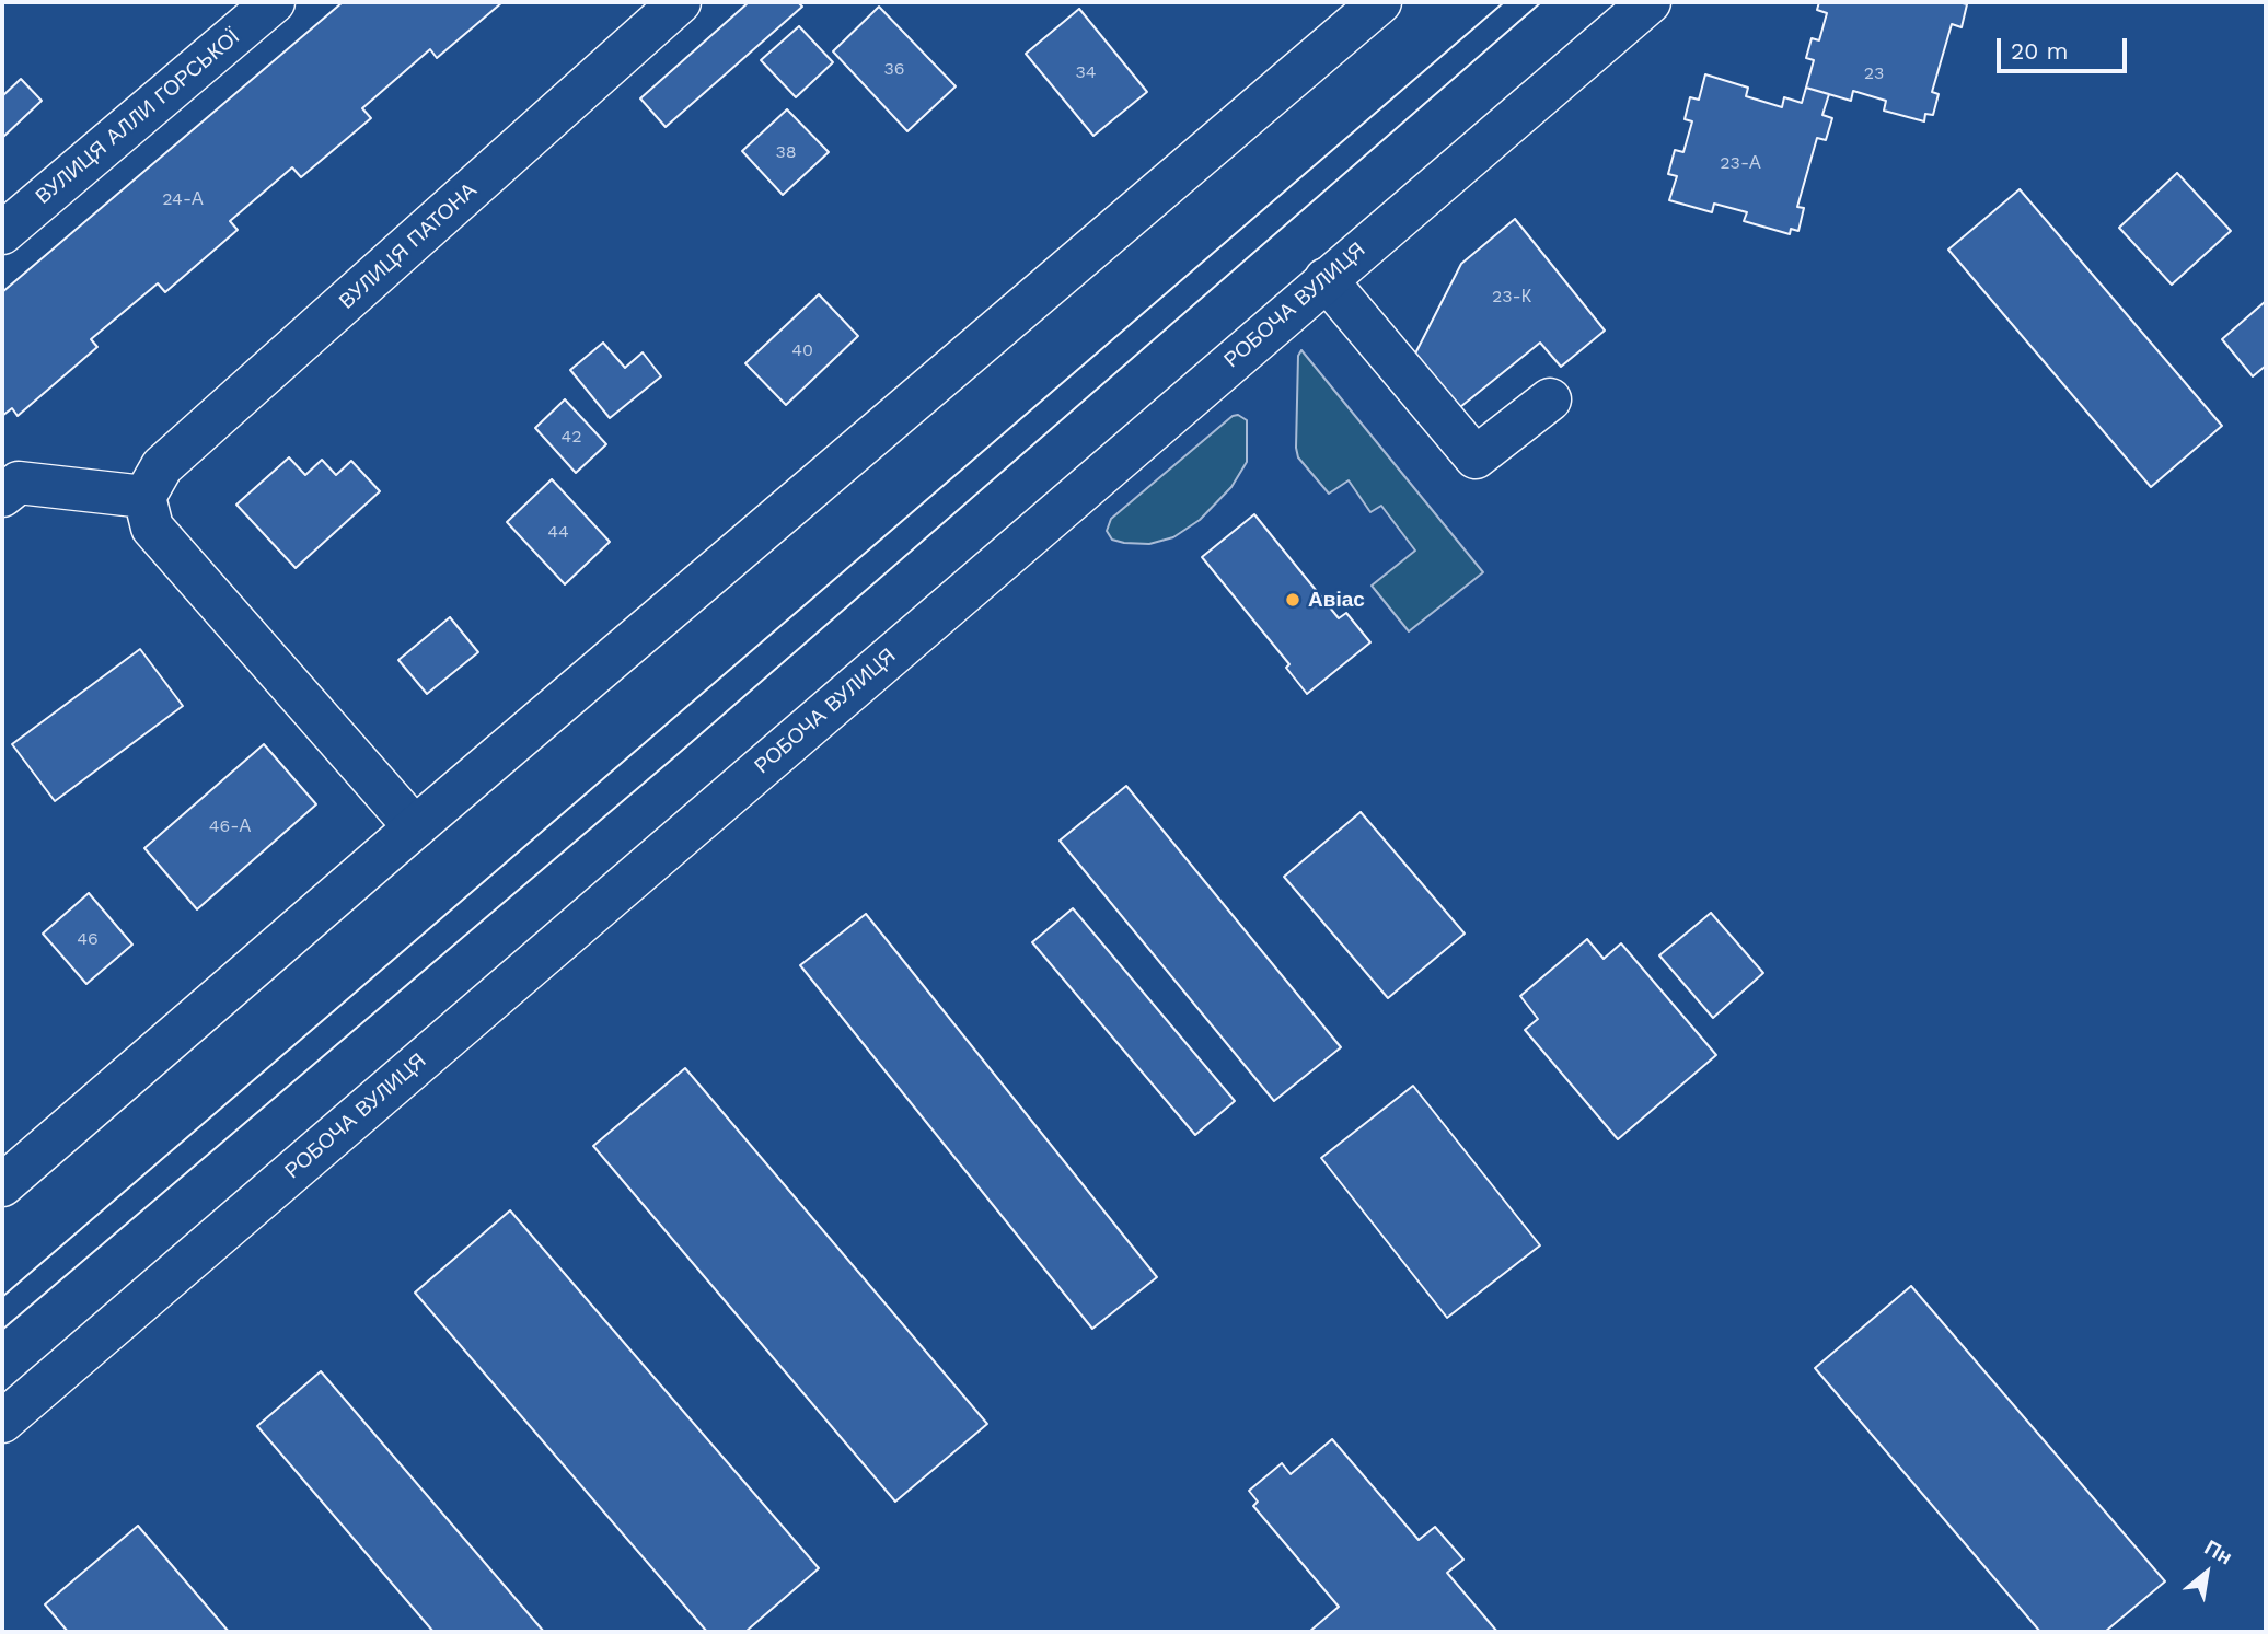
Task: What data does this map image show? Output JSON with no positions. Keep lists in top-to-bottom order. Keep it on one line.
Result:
{"streets":{"main road":["ВУЛИЦЯ АЛЛИ ГОРСЬКОЇ","ВУЛИЦЯ ПАТОНА","РОБОЧА ВУЛИЦЯ"]},"places":["Авіас"],"house_numbers":["36","34","23","38","23-А","24-А","23-К","40","42","44","46-А","46"],"scale_bar":"20 m","north":"top right"}
